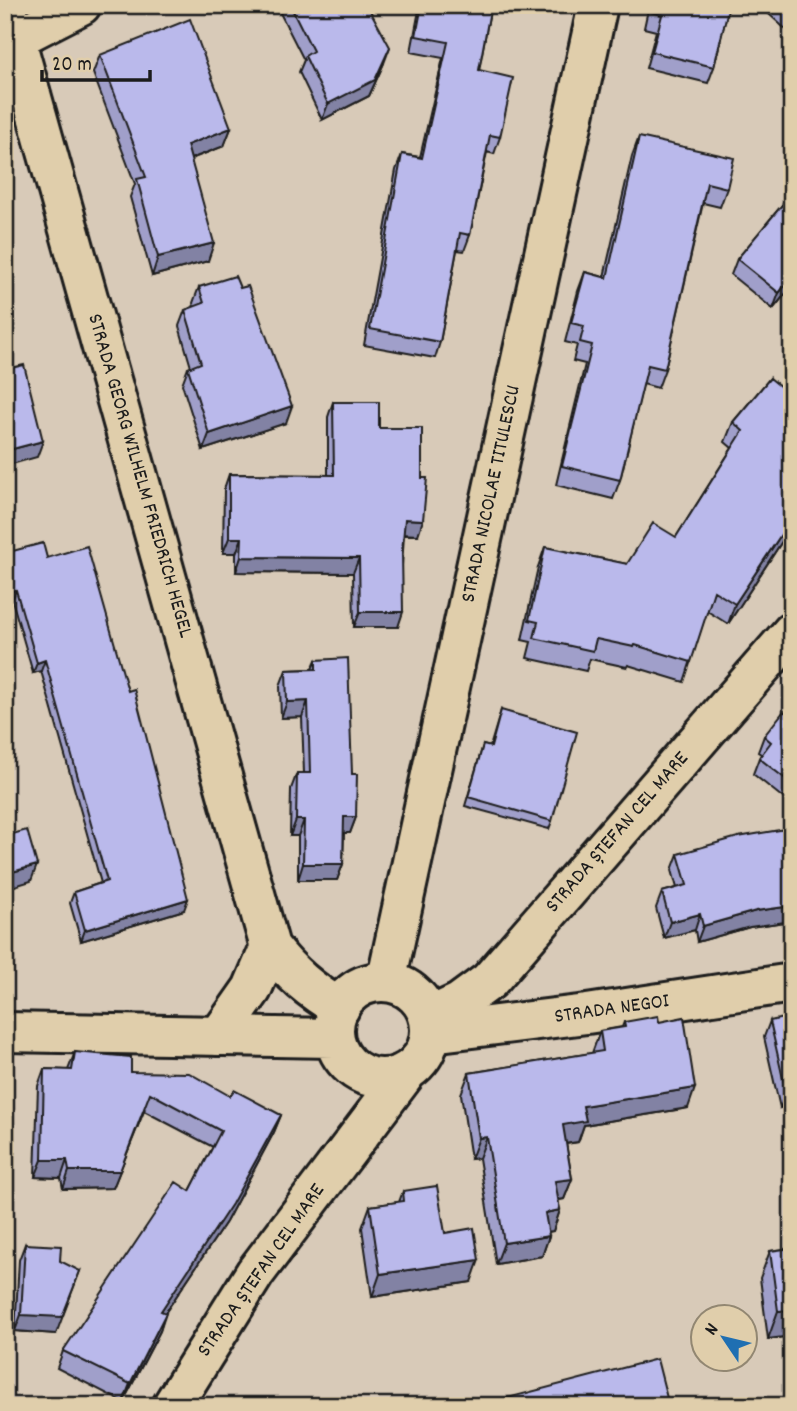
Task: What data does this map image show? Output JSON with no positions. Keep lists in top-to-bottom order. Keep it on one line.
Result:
{"streets":{"street":["STRADA GEORG WILHELM FRIEDRICH HEGEL","STRADA NICOLAE TITULESCU","STRADA ȘTEFAN CEL MARE","STRADA NEGOI"]},"crossings":[["STRADA GEORG WILHELM FRIEDRICH HEGEL","STRADA NICOLAE TITULESCU"],["STRADA GEORG WILHELM FRIEDRICH HEGEL","STRADA ȘTEFAN CEL MARE"],["STRADA GEORG WILHELM FRIEDRICH HEGEL","STRADA NEGOI"],["STRADA NICOLAE TITULESCU","STRADA ȘTEFAN CEL MARE"],["STRADA NICOLAE TITULESCU","STRADA NEGOI"],["STRADA ȘTEFAN CEL MARE","STRADA NEGOI"]],"scale_bar":"20 m","north":"top left"}
